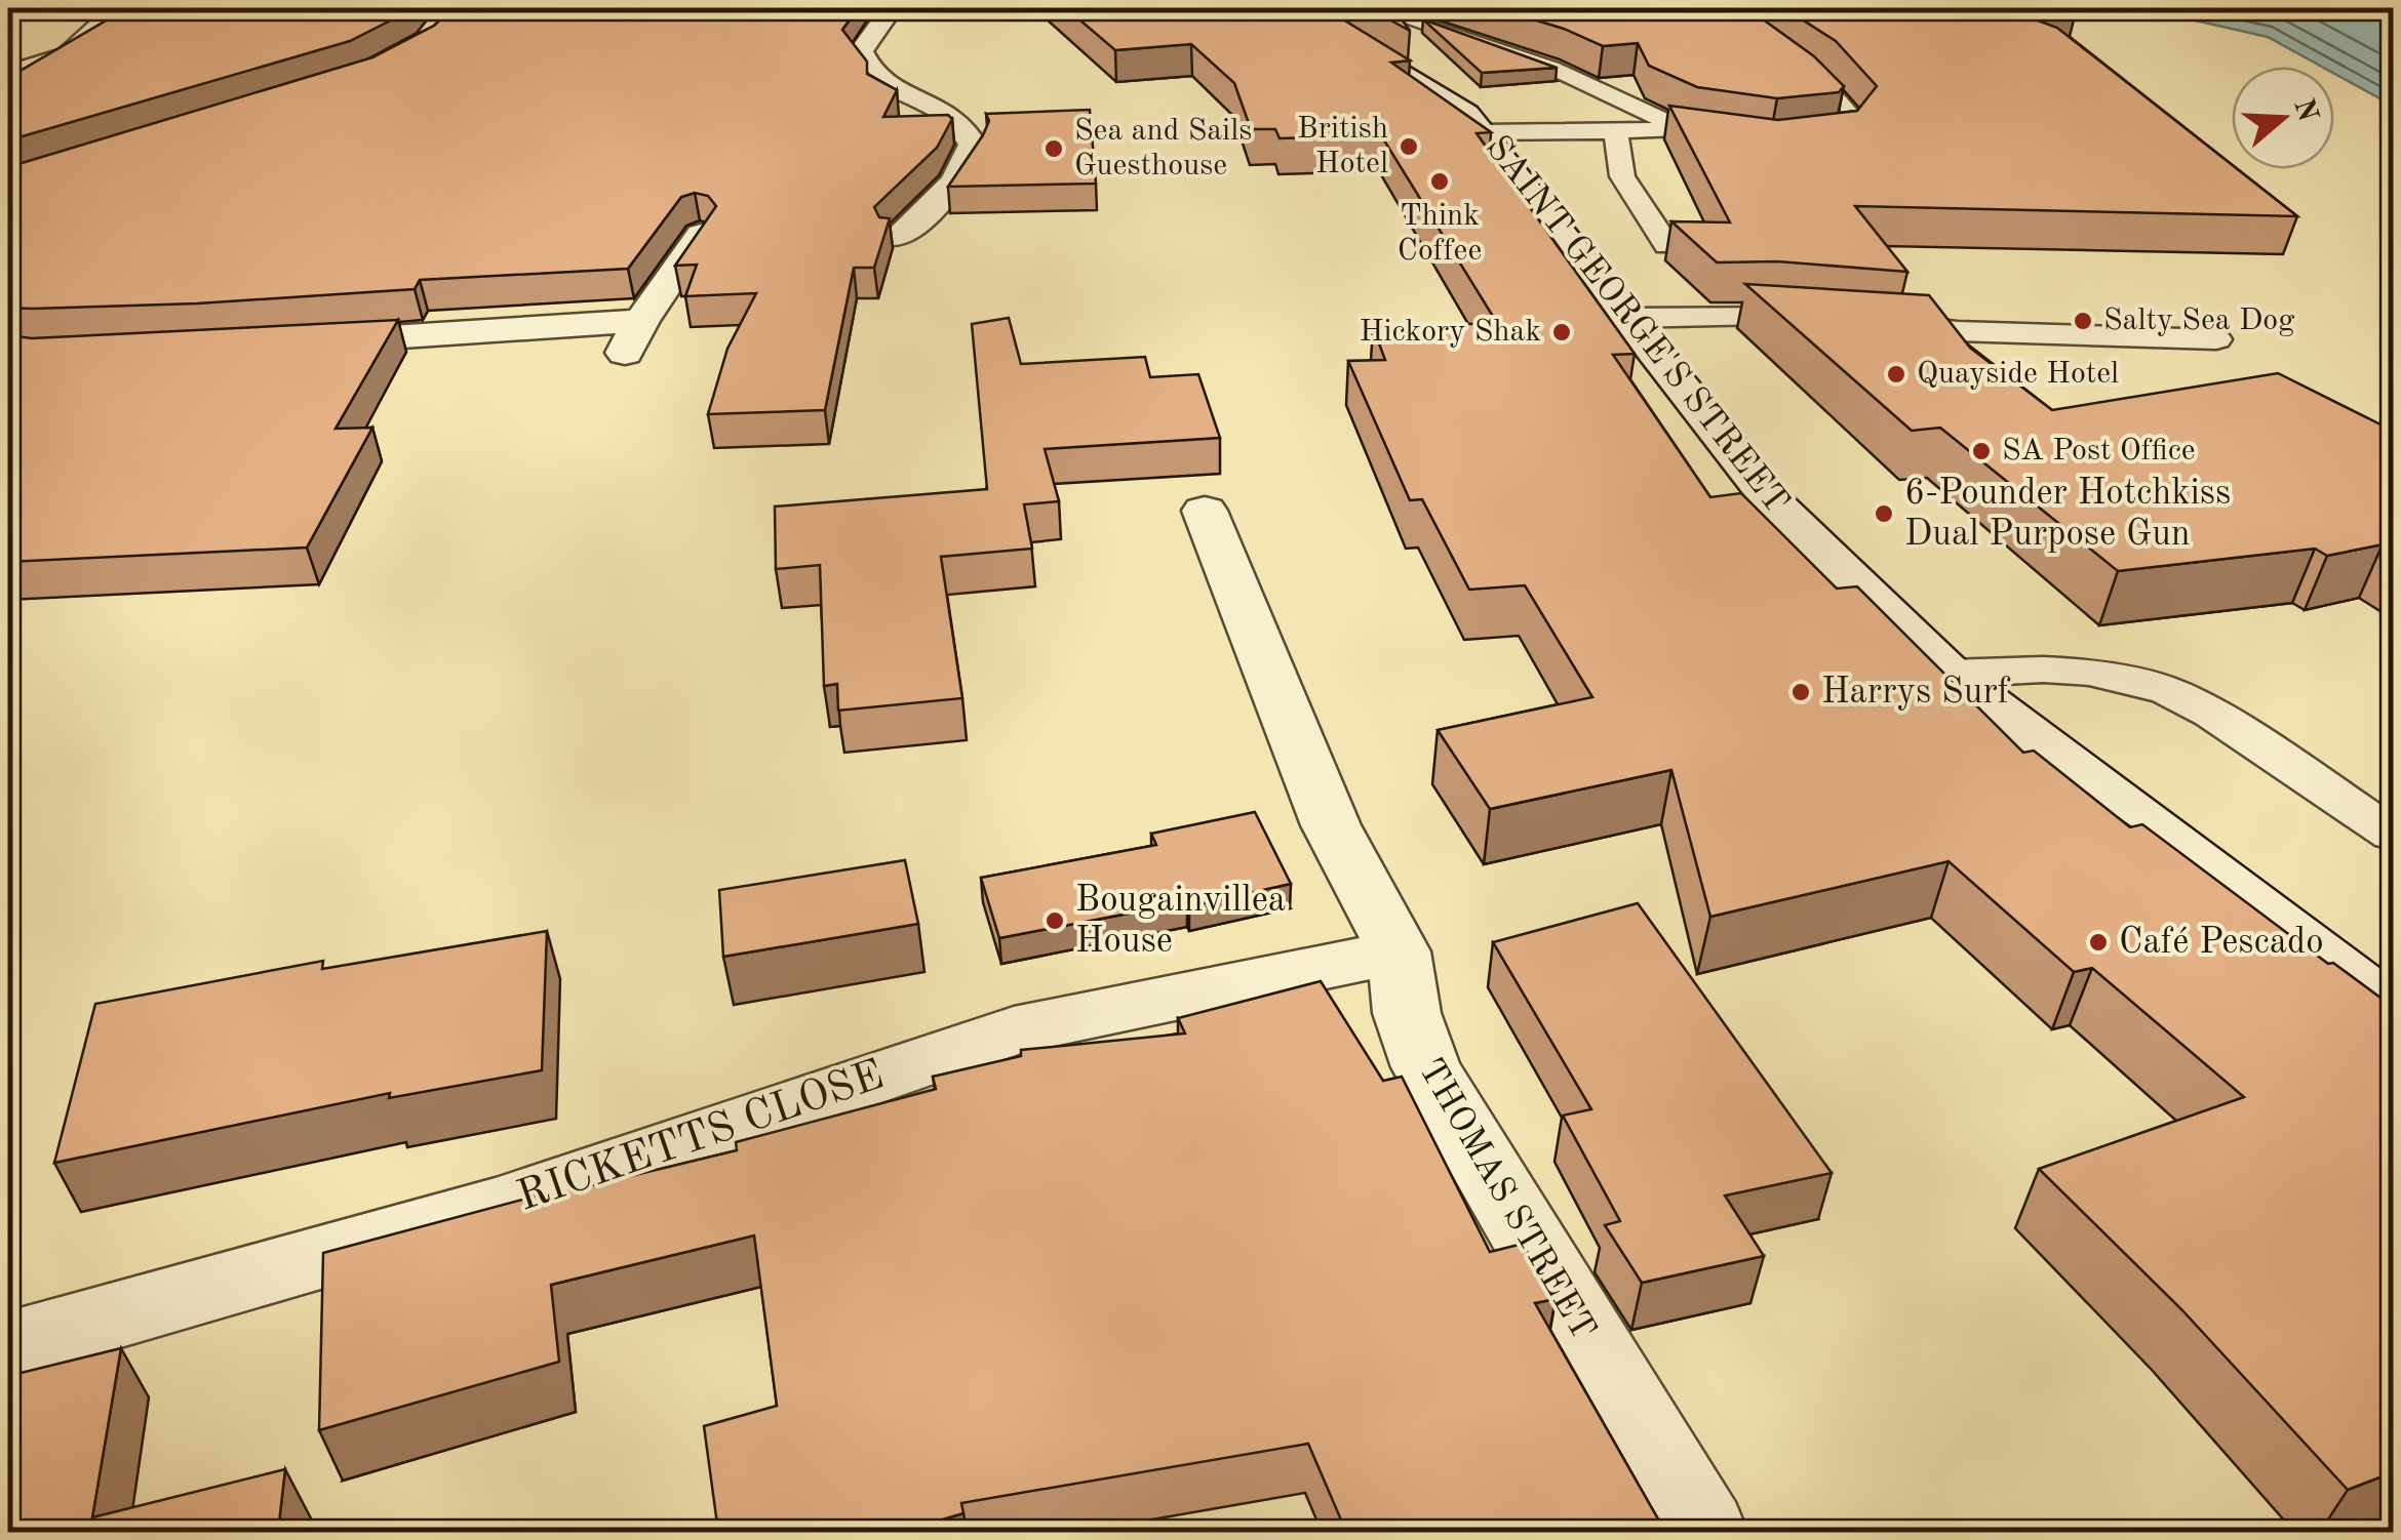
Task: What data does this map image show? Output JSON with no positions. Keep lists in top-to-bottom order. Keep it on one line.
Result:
{"streets":{"street":["SAINT GEORGE'S STREET","RICKETTS CLOSE","THOMAS STREET"]},"crossings":[["RICKETTS CLOSE","THOMAS STREET"]],"places":["British Hotel","Sea and Sails Guesthouse","Think Coffee","Salty Sea Dog","Hickory Shak","Quayside Hotel","SA Post Office","6-Pounder Hotchkiss Dual Purpose Gun","Harrys Surf","Bougainvillea House","Café Pescado"],"north":"right"}
